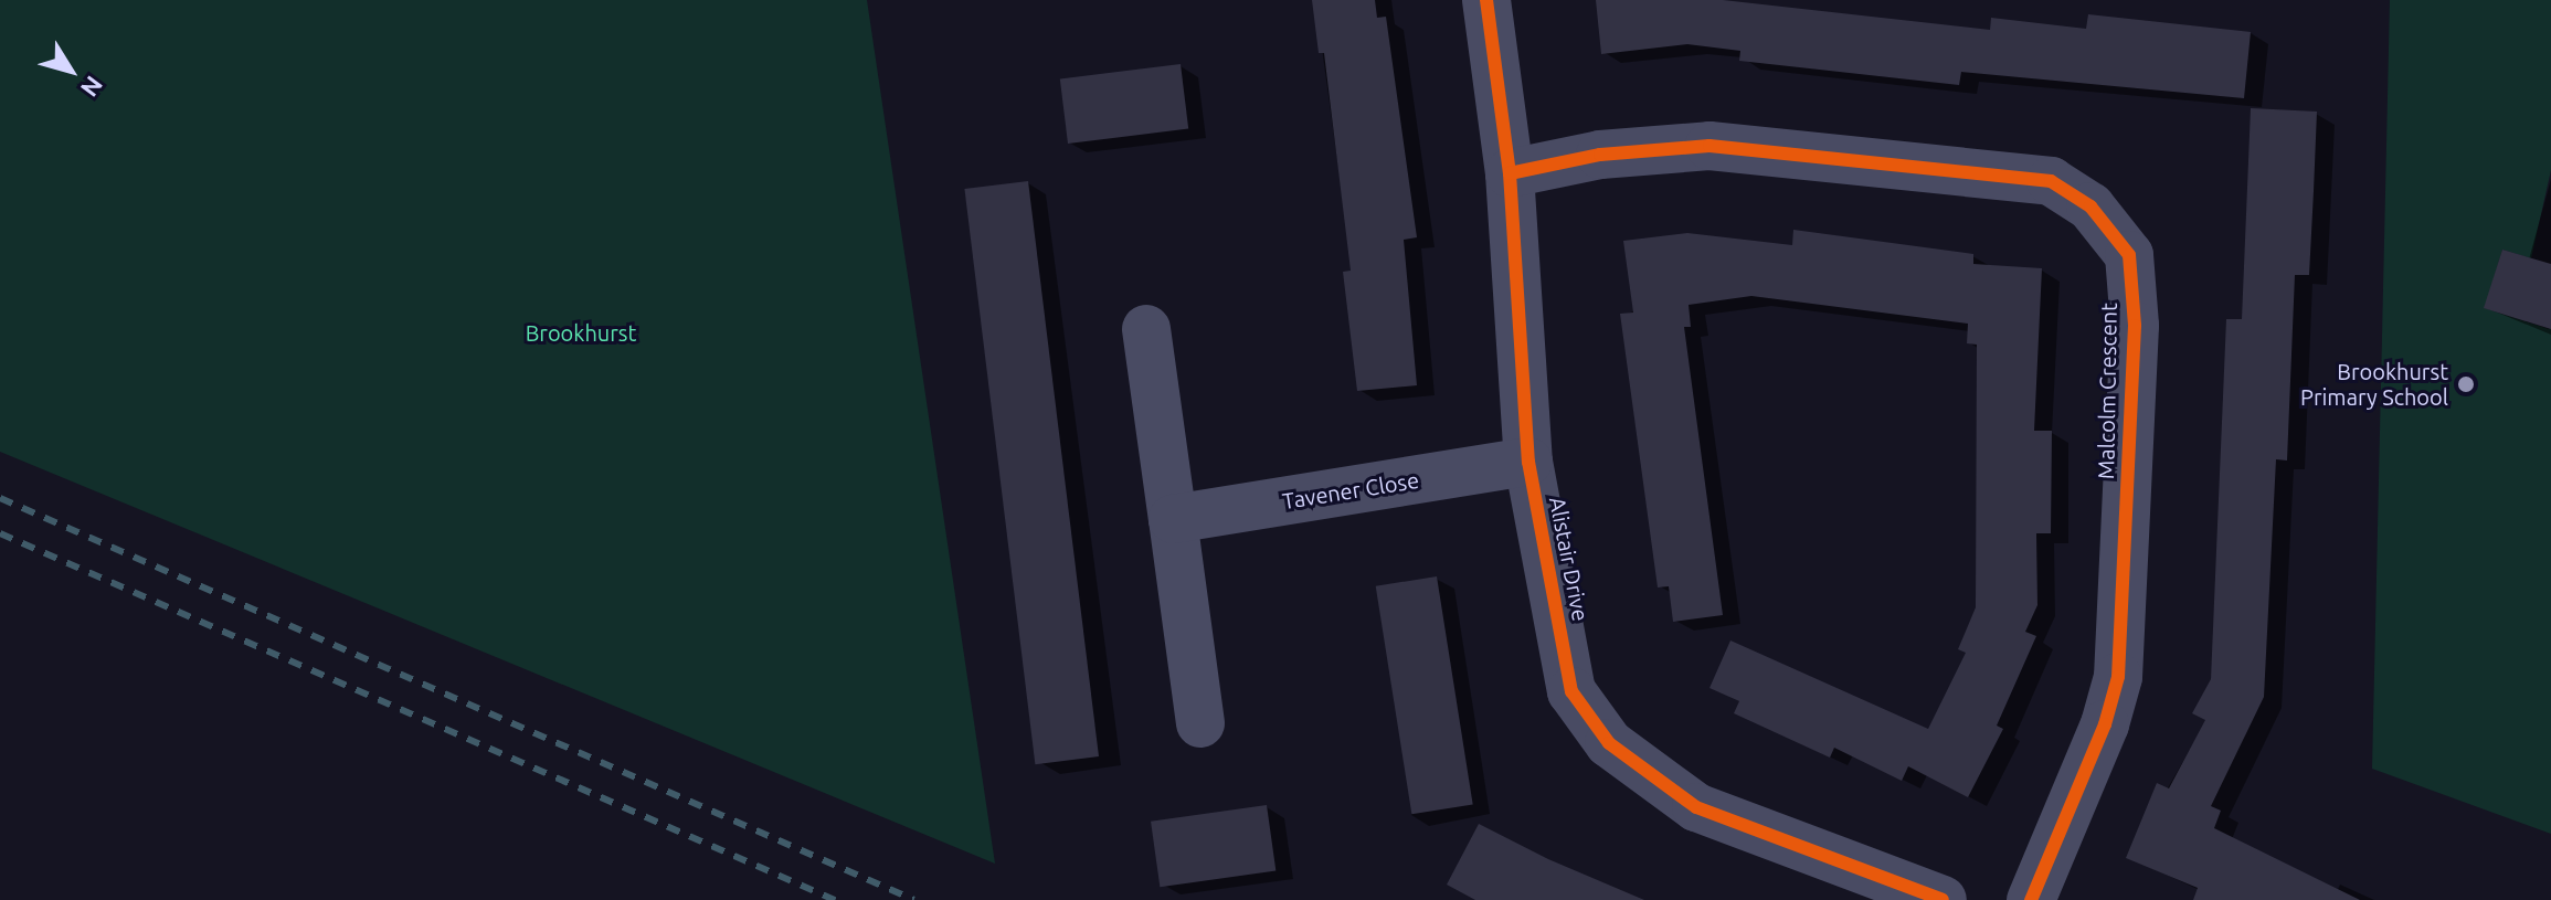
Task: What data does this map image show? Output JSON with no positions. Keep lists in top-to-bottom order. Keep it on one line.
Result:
{"streets":{"street":["Malcolm Crescent","Tavener Close","Alistair Drive"]},"crossings":[["Malcolm Crescent","Alistair Drive"],["Tavener Close","Alistair Drive"]],"parks":["Brookhurst"],"places":["Brookhurst Primary School"],"north":"bottom right"}
